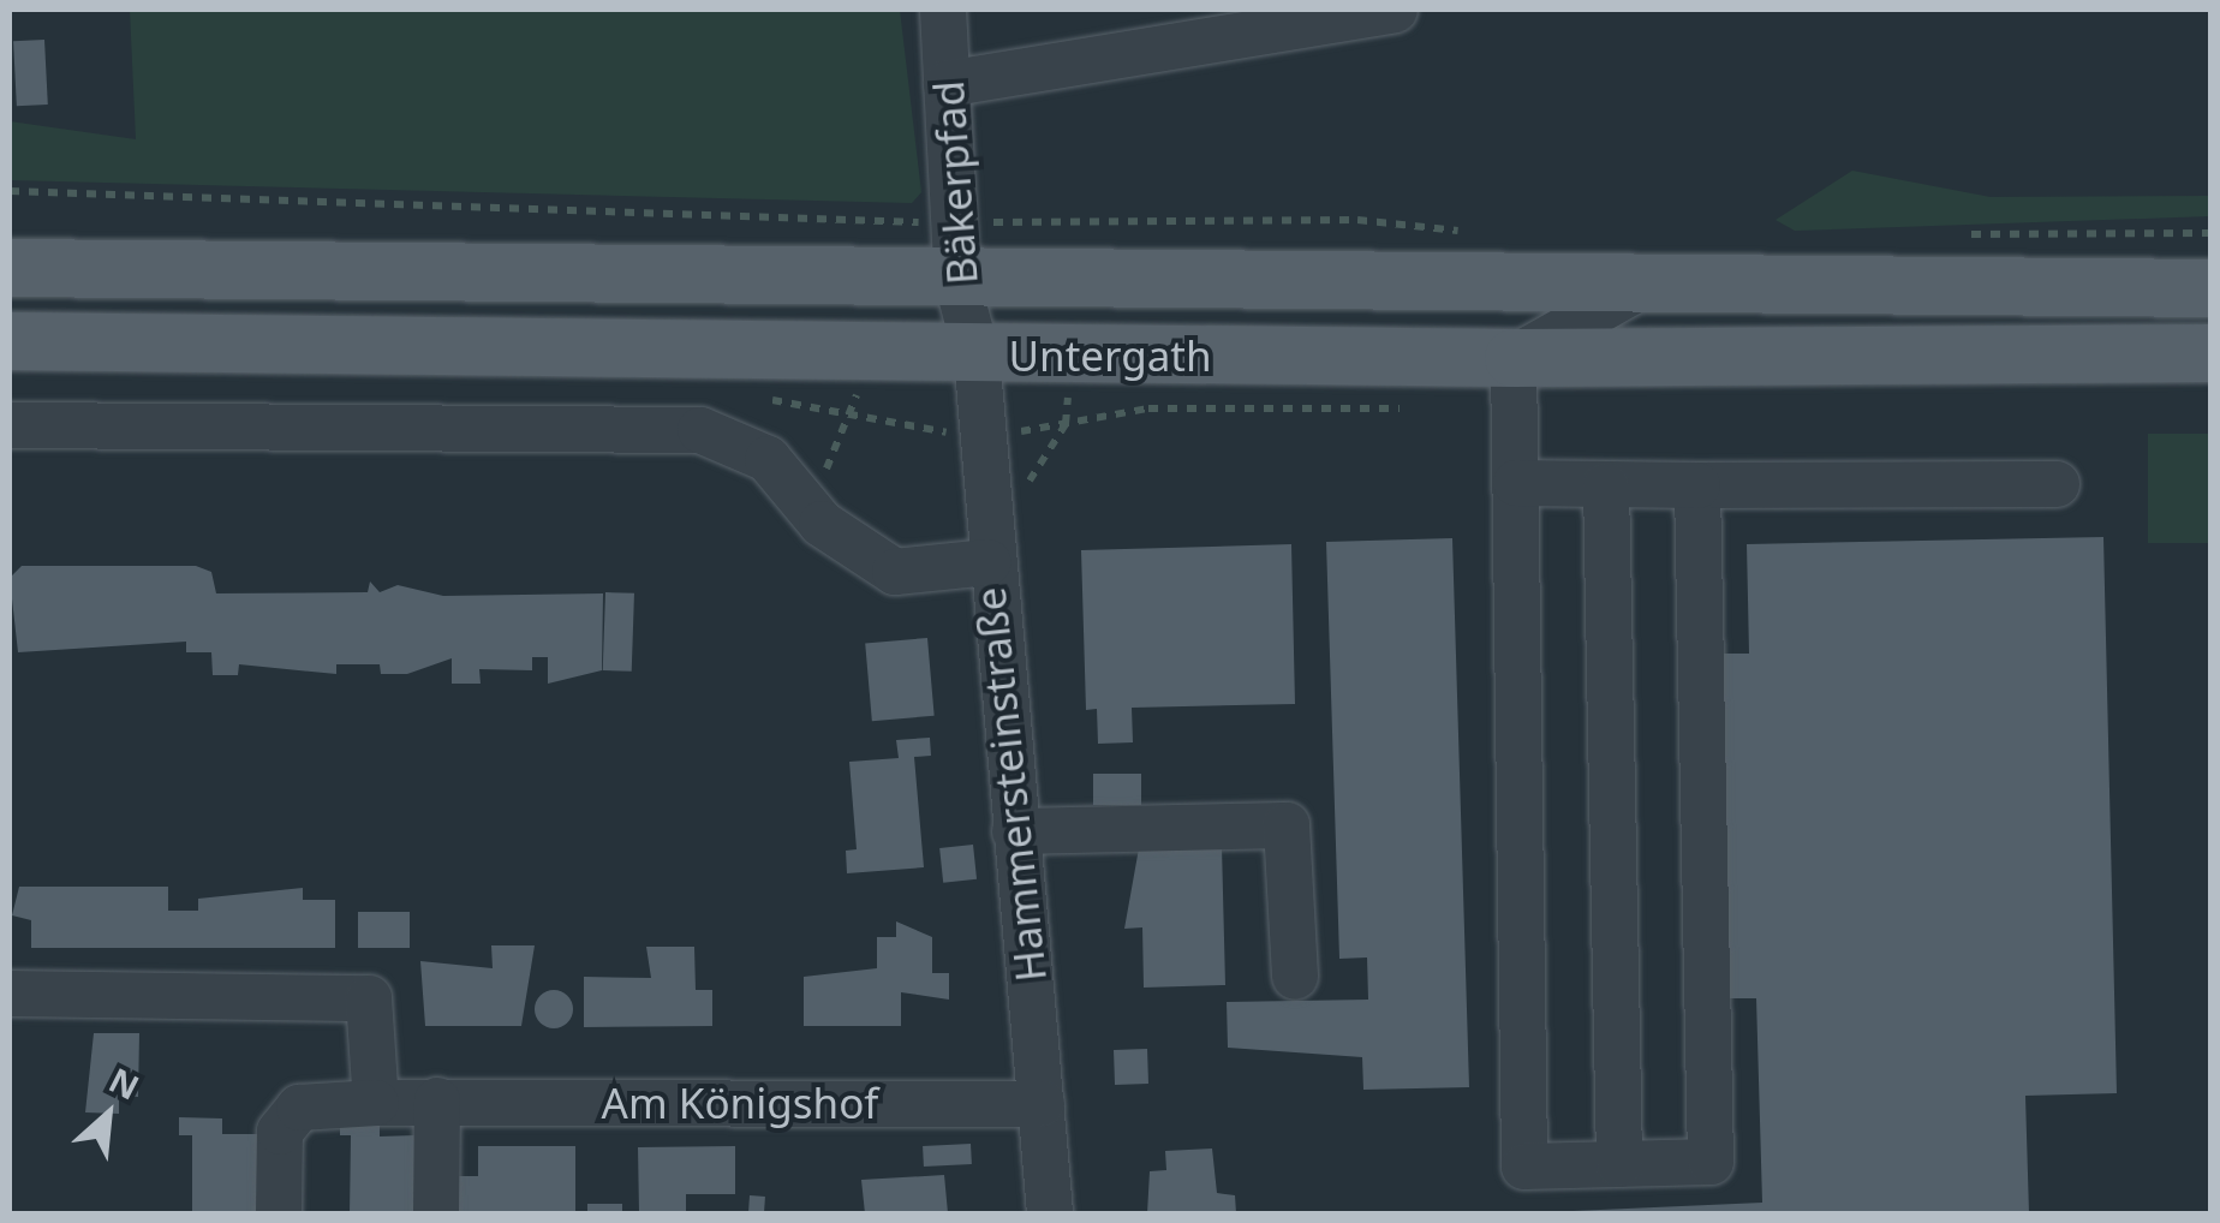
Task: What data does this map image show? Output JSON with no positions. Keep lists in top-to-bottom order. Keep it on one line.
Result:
{"streets":{"main road":["Untergath"],"street":["Bäkerpfad","Hammersteinstraße","Am Königshof"]},"crossings":[["Bäkerpfad","Untergath"],["Bäkerpfad","Hammersteinstraße"],["Untergath","Hammersteinstraße"],["Hammersteinstraße","Am Königshof"]],"north":"top right"}
